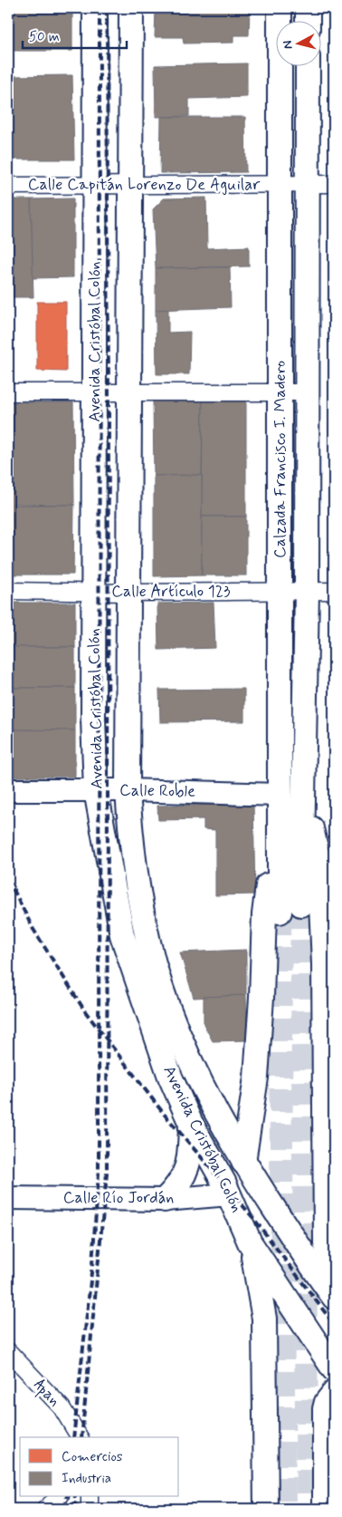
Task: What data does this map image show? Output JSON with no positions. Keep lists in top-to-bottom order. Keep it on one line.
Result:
{"streets":{"main road":["Avenida Cristóbal Colón","Calzada Francisco I. Madero"],"street":["Calle Capitán Lorenzo De Aguilar","Calle Artículo 123","Calle Roble","Calle Río Jordán","Apan"]},"crossings":[["Calle Capitán Lorenzo De Aguilar","Avenida Cristóbal Colón"],["Calle Capitán Lorenzo De Aguilar","Calzada Francisco I. Madero"],["Avenida Cristóbal Colón","Calle Artículo 123"],["Avenida Cristóbal Colón","Calle Roble"],["Avenida Cristóbal Colón","Calle Río Jordán"],["Calzada Francisco I. Madero","Calle Artículo 123"],["Calzada Francisco I. Madero","Calle Roble"]],"legend":["Comercios","Industria"],"scale_bar":"50 m","north":"left"}
